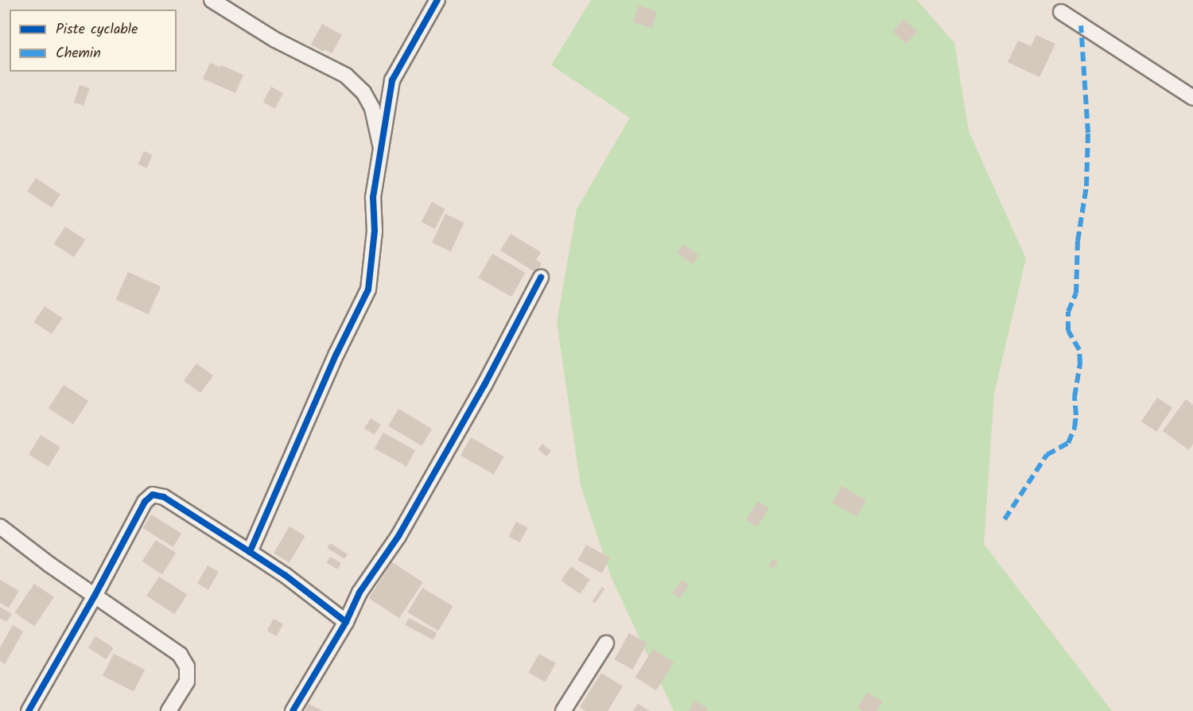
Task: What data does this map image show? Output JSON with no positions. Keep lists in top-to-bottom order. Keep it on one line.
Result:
{"legend":["Piste cyclable","Chemin"]}
